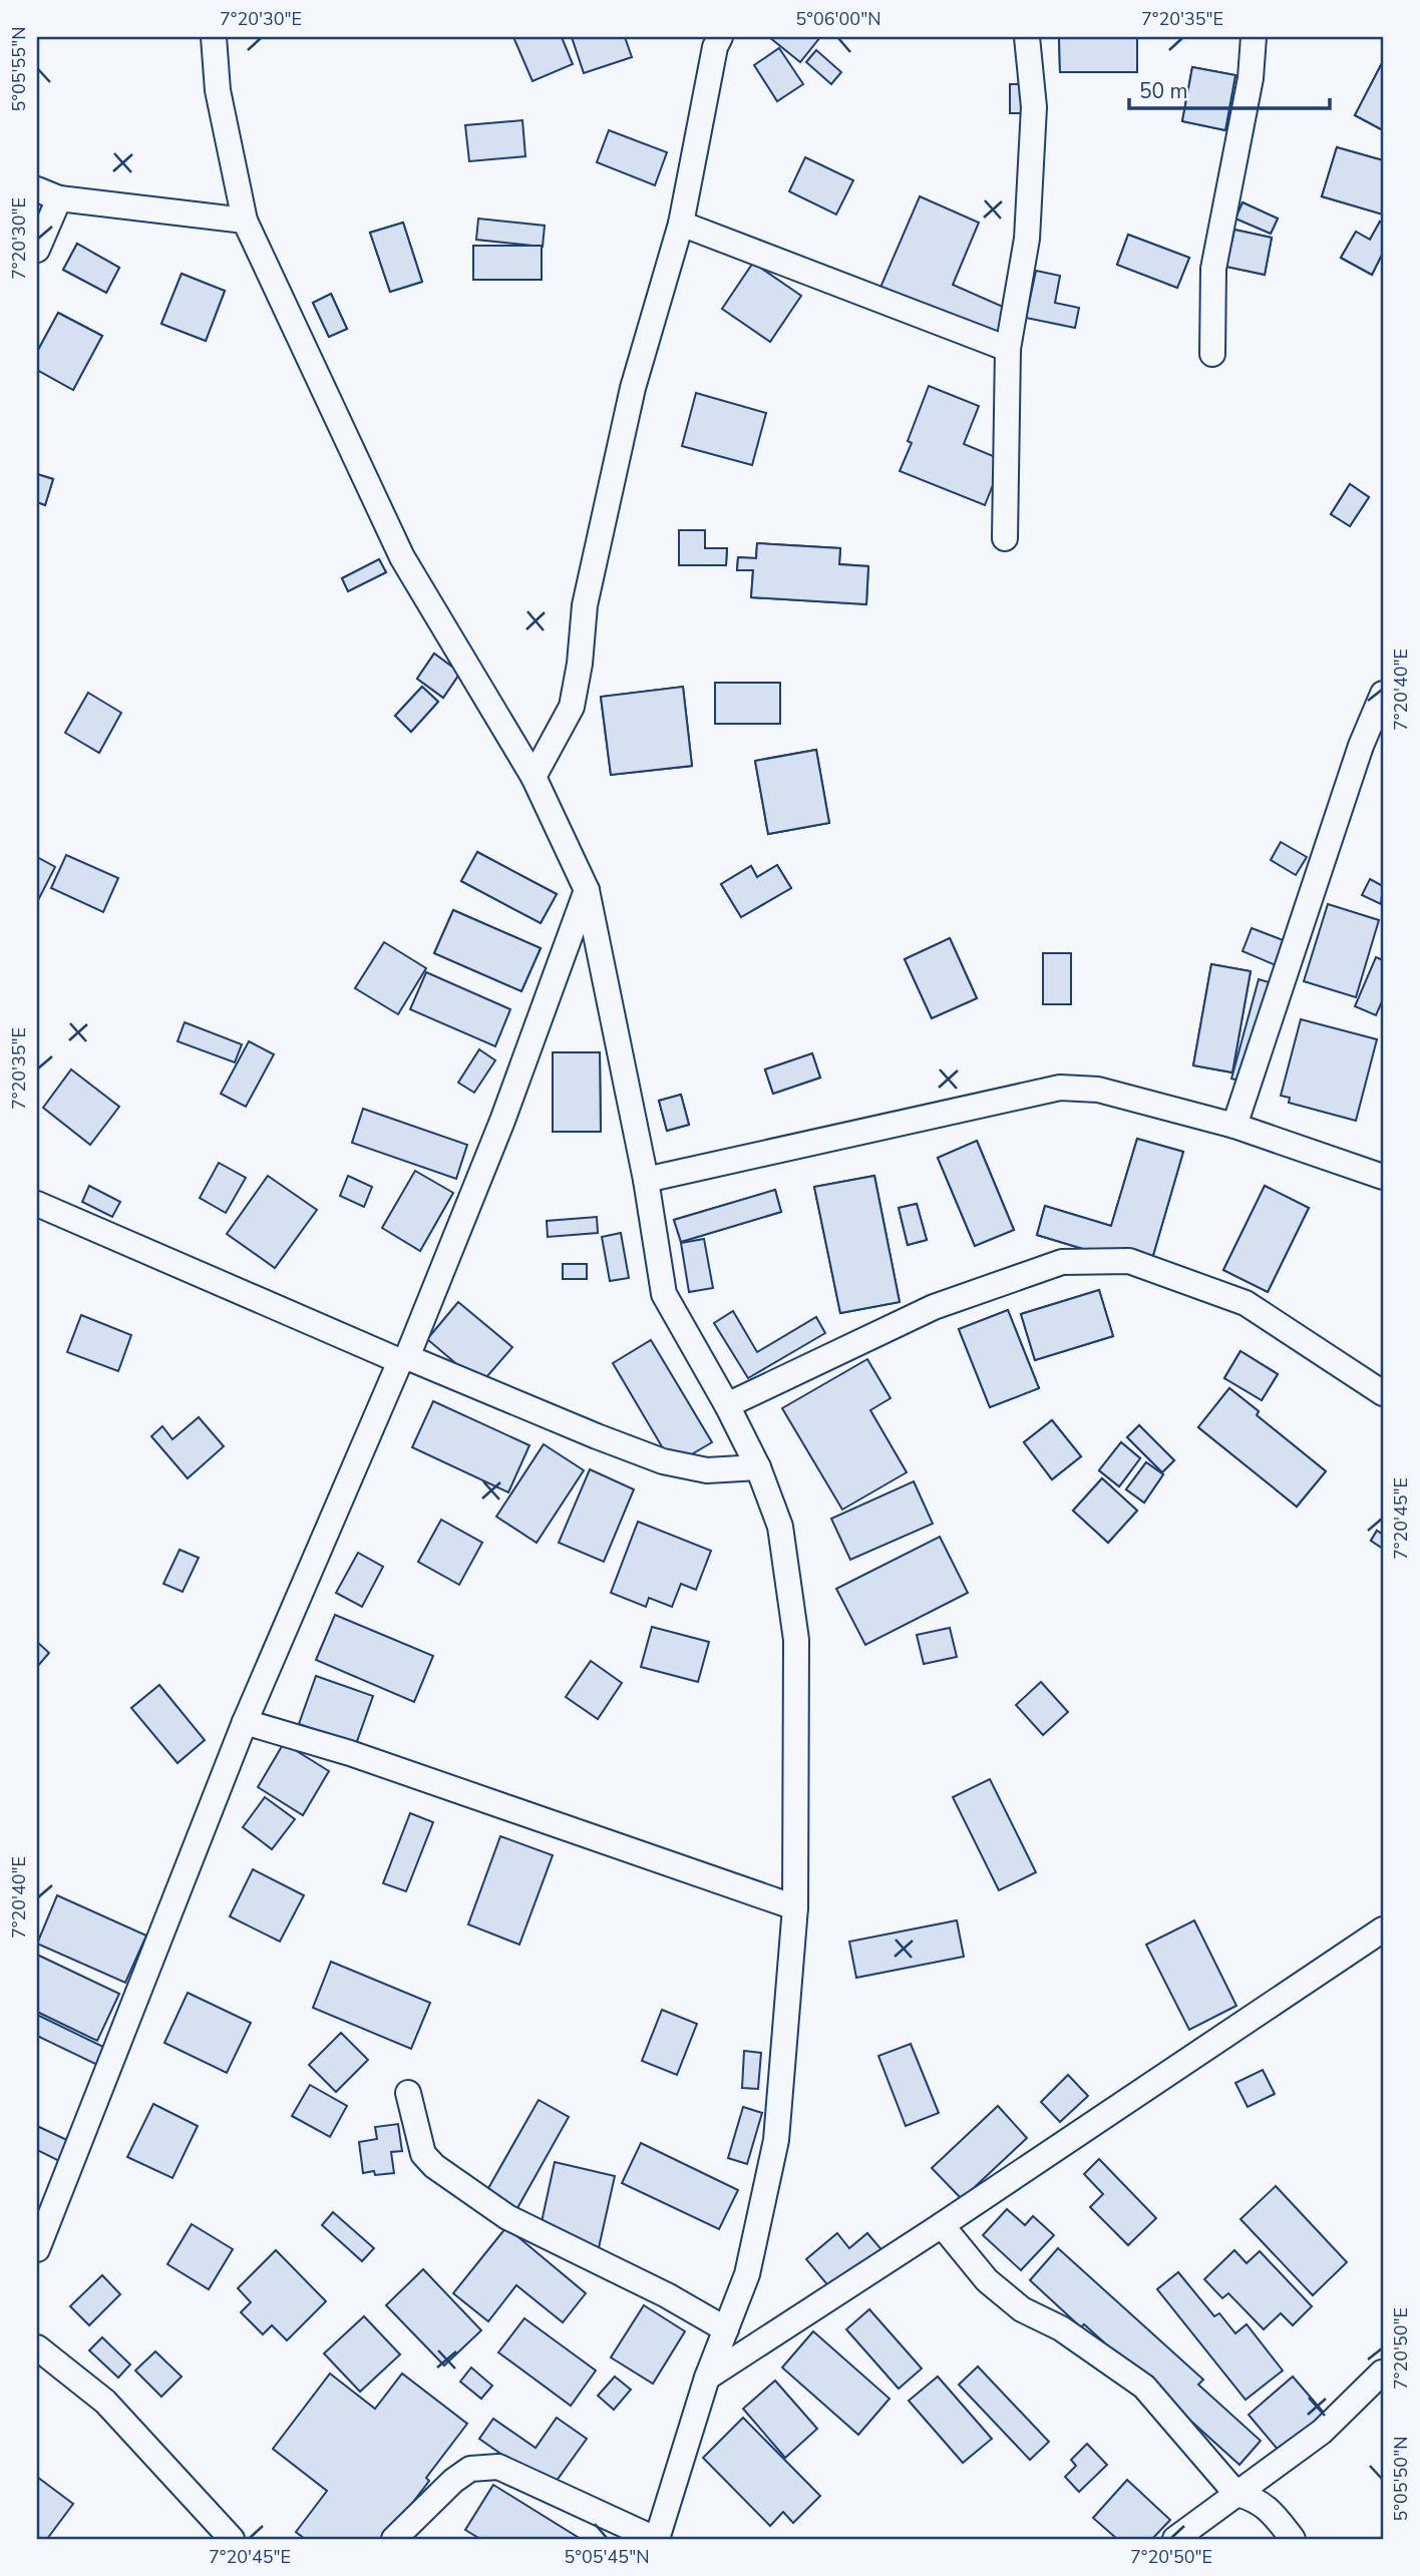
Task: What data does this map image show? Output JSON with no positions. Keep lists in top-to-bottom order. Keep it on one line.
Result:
{"scale_bar":"50 m","coordinates":["7°20'30\"E","5°06'00\"N","7°20'35\"E","5°05'55\"N","7°20'40\"E","7°20'45\"E","7°20'50\"E","5°05'50\"N","5°05'45\"N"]}
